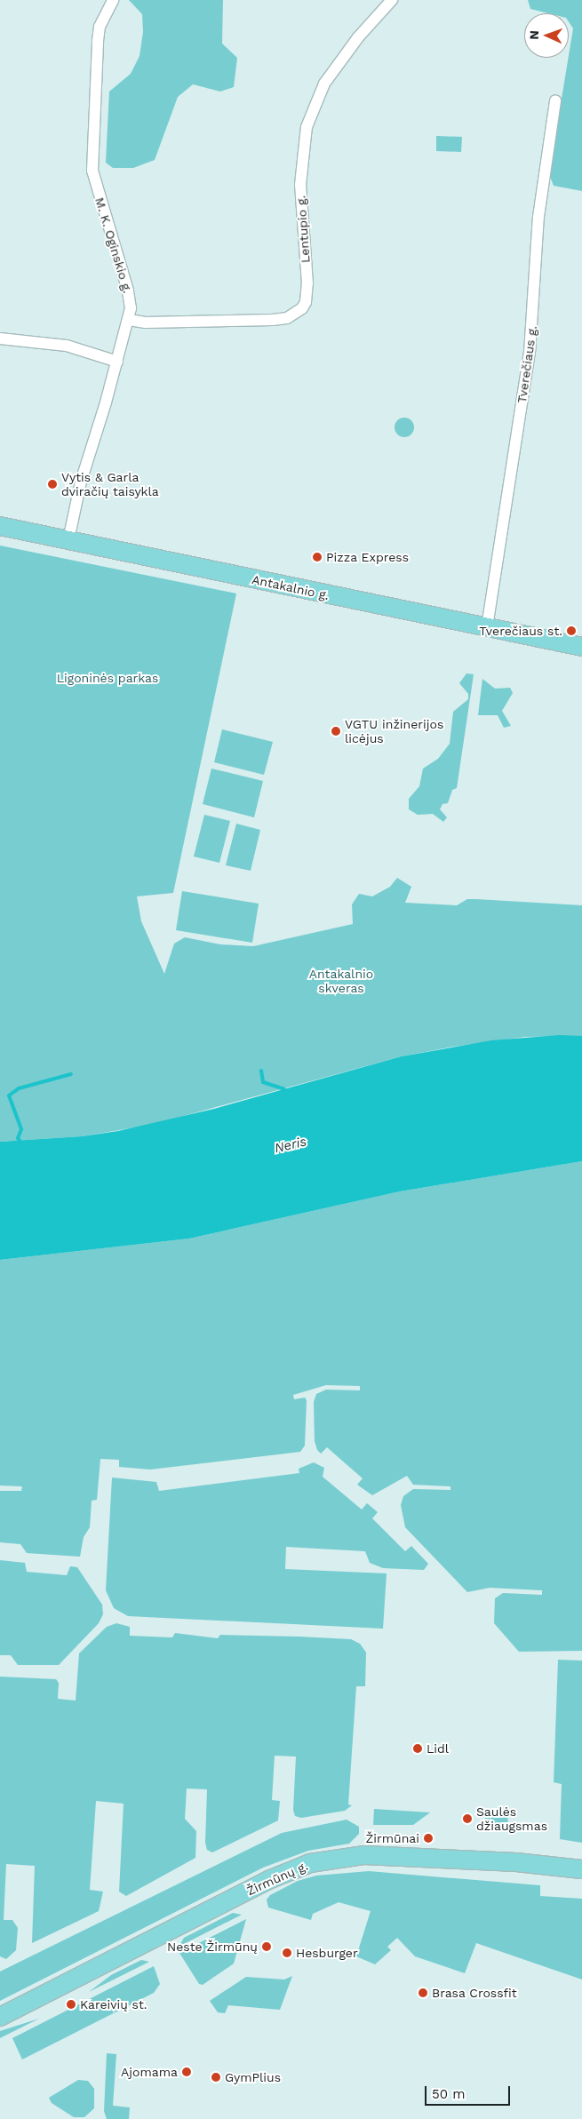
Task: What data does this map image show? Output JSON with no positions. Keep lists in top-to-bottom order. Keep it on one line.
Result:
{"streets":{"main road":["Antakalnio g.","Žirmūnų g."],"street":["Lentupio g.","M. K. Oginskio g.","Tverečiaus g."]},"crossings":[["Lentupio g.","M. K. Oginskio g."],["M. K. Oginskio g.","Antakalnio g."],["Tverečiaus g.","Antakalnio g."]],"water":["Neris"],"parks":["Ligoninės parkas","Antakalnio skveras"],"places":["Vytis & Garla dviračių taisykla","Pizza Express","Tverečiaus st.","VGTU inžinerijos licėjus","Lidl","Saulės džiaugsmas","Žirmūnai","Neste Žirmūnų","Hesburger","Brasa Crossfit","Kareivių st.","Ajomama","GymPlius"],"scale_bar":"50 m","north":"left"}
